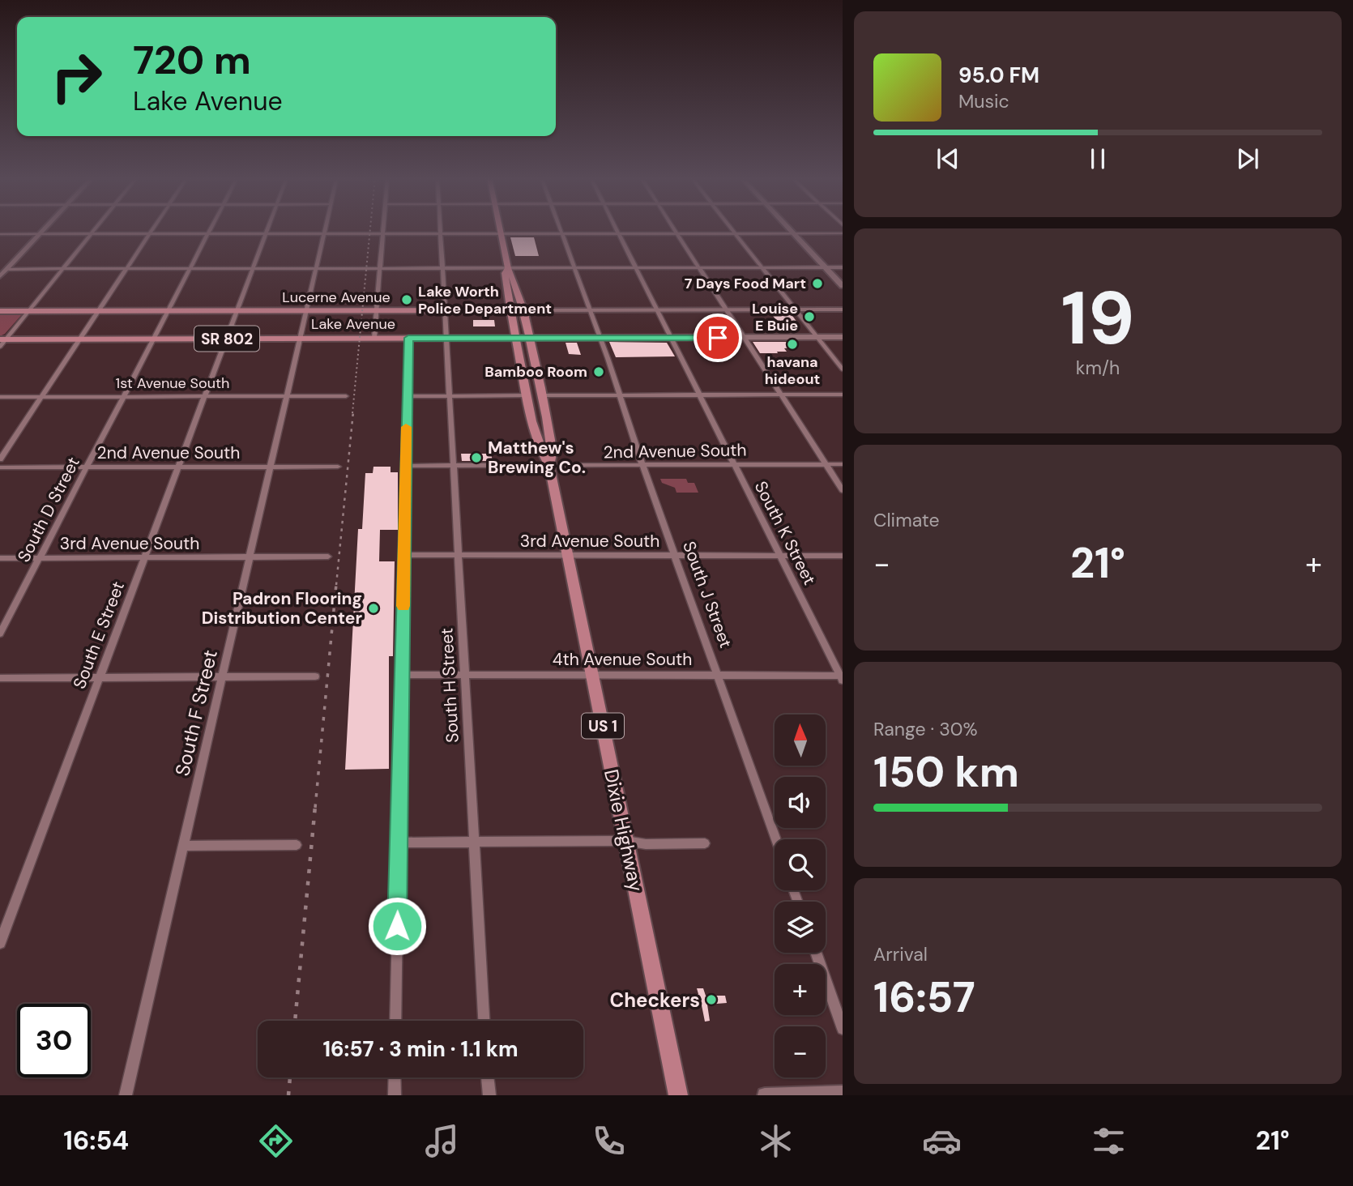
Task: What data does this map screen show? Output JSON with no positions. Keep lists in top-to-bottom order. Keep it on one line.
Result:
{"streets":{"main road":["Lucerne Avenue","Lake Avenue","SR 802","US 1","Dixie Highway"],"street":["1st Avenue South","2nd Avenue South","South D Street","South K Street","3rd Avenue South","South J Street","South E Street","4th Avenue South","South H Street","South F Street"]},"crossings":[["Lucerne Avenue","South D Street"],["Lucerne Avenue","South K Street"],["Lucerne Avenue","South J Street"],["Lucerne Avenue","South E Street"],["Lucerne Avenue","South H Street"],["Lucerne Avenue","South F Street"],["Lucerne Avenue","Dixie Highway"],["Lake Avenue","South D Street"],["Lake Avenue","South K Street"],["Lake Avenue","South J Street"],["Lake Avenue","South E Street"],["Lake Avenue","South H Street"],["Lake Avenue","South F Street"],["Lake Avenue","Dixie Highway"],["1st Avenue South","South D Street"],["1st Avenue South","South E Street"],["1st Avenue South","South F Street"],["2nd Avenue South","South D Street"],["2nd Avenue South","South K Street"],["2nd Avenue South","South J Street"],["2nd Avenue South","South E Street"],["2nd Avenue South","South H Street"],["2nd Avenue South","South F Street"],["2nd Avenue South","Dixie Highway"],["South D Street","3rd Avenue South"],["South K Street","3rd Avenue South"],["South K Street","4th Avenue South"],["3rd Avenue South","South J Street"],["3rd Avenue South","South E Street"],["3rd Avenue South","South H Street"],["3rd Avenue South","South F Street"],["3rd Avenue South","Dixie Highway"],["South J Street","4th Avenue South"],["4th Avenue South","South H Street"],["4th Avenue South","Dixie Highway"]],"places":["7 Days Food Mart","Lake Worth Police Department","Louise E Buie","havana hideout","Bamboo Room","Matthew's Brewing Co.","Padron Flooring Distribution Center","Checkers"],"north":"top","page":{"turn":["720 m","Lake Avenue"],"song":["95.0 FM","Music"],"tile":[["19","km/h"],"Climate",["Range · 30%","150 km"],["Arrival","16:57"]],"heat":["−","21°","+"],"map_buttons":["+","−"],"limit":"30","trip":"16:57 · 3 min · 1.1 km","tabs":["16:54","21°"]}}
